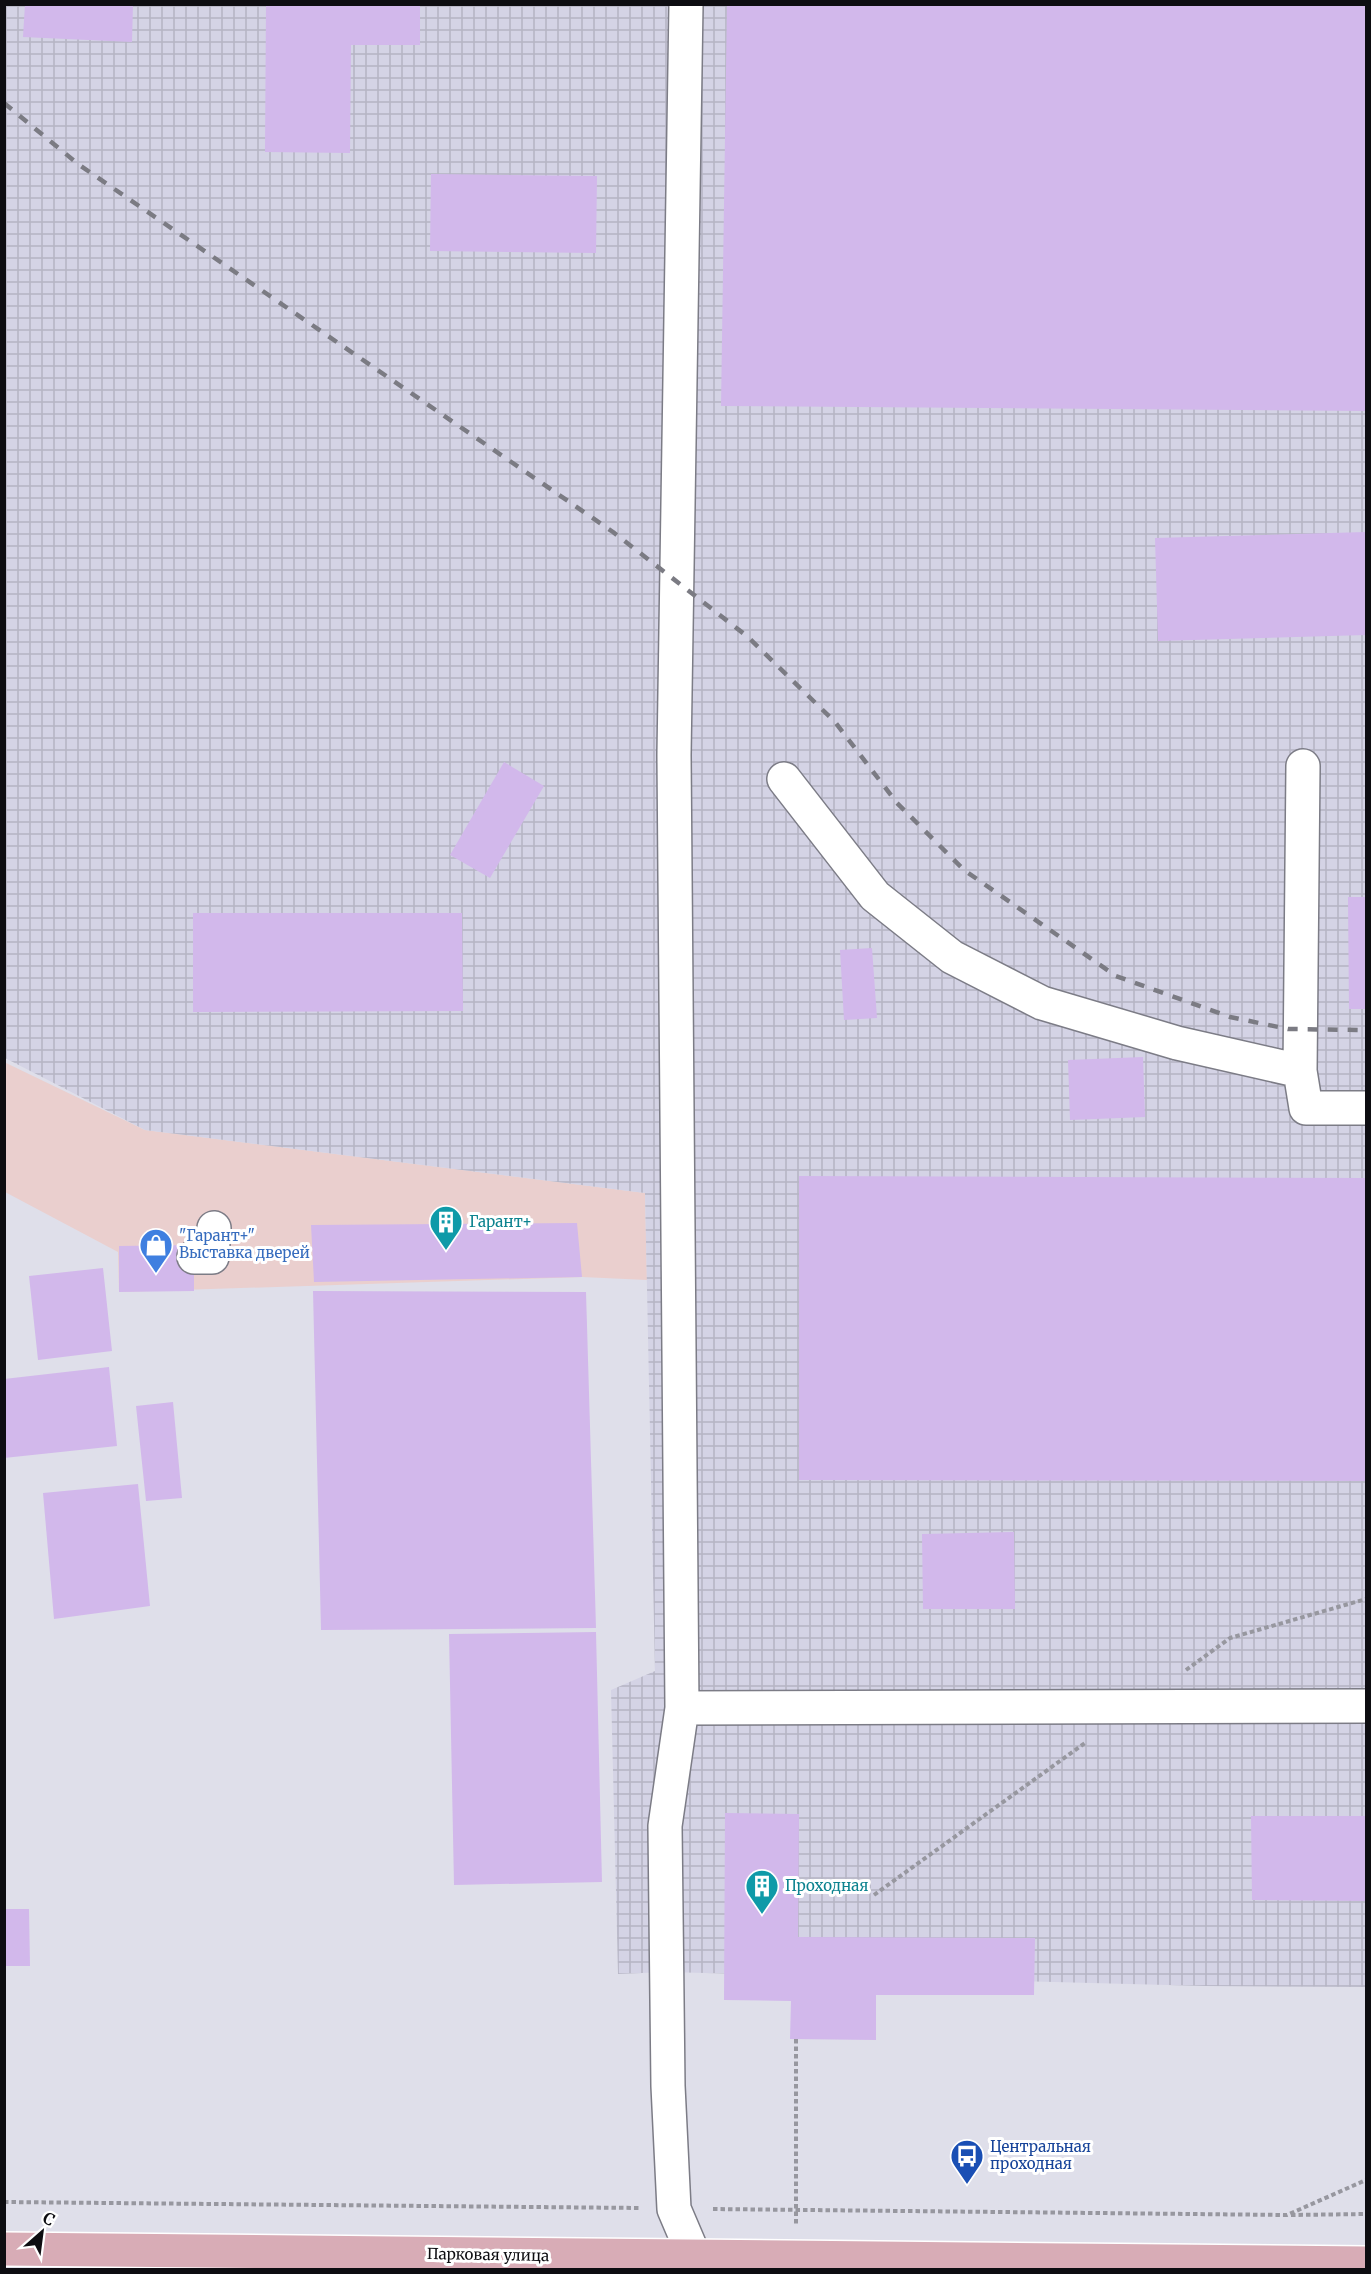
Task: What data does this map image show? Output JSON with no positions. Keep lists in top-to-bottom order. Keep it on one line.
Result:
{"streets":{"main road":["Парковая улица"]},"places":{"building":["Гарант+","Проходная"],"shop":["\"Гарант+\" Выставка дверей"],"bus stop":["Центральная проходная"]},"north":"top right"}
